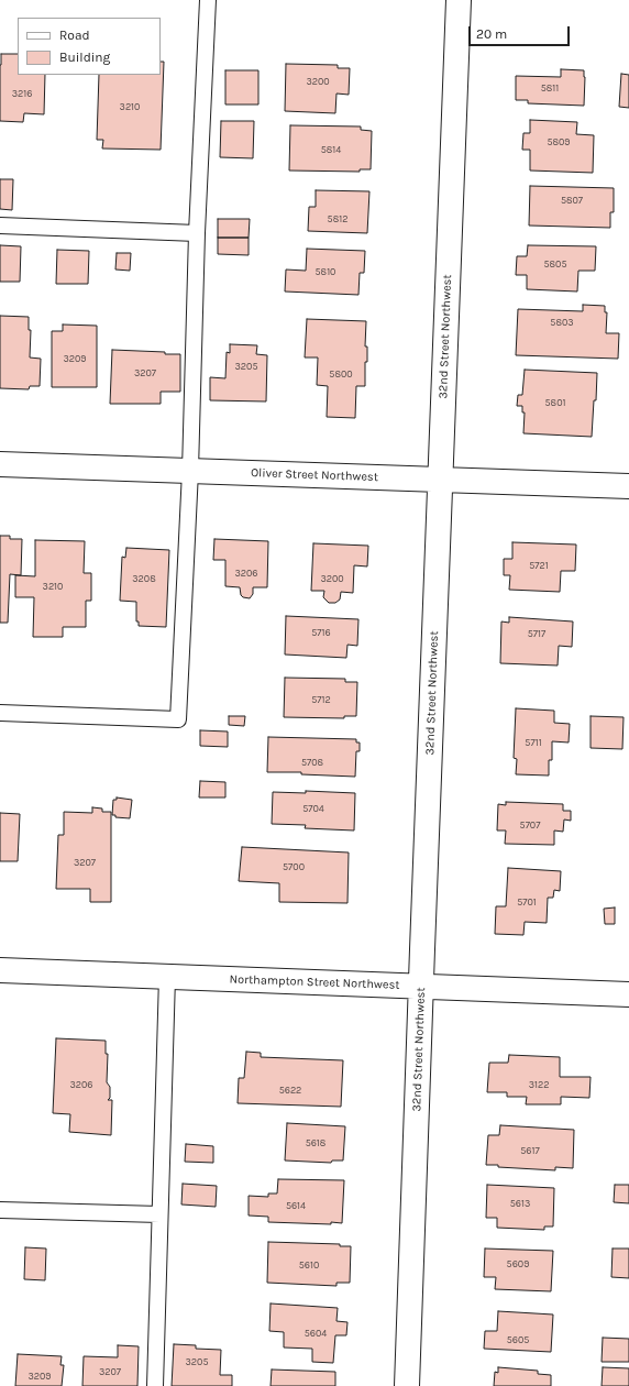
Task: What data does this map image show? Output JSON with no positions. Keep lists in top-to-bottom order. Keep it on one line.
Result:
{"streets":{"street":["32nd Street Northwest","Oliver Street Northwest","Northampton Street Northwest"]},"crossings":[["32nd Street Northwest","Oliver Street Northwest"],["32nd Street Northwest","Northampton Street Northwest"]],"house_numbers":["3200","5811","3216","3210","5809","5814","5807","5812","5805","5810","5803","3209","3205","3207","5800","5801","5721","3206","3208","3200","3210","5716","5717","5712","5711","5708","5704","5707","3207","5700","5701","3206","3122","5622","5618","5617","5613","5614","5609","5610","5604","5605","3205","3207","3209"],"legend":["Road","Building"],"scale_bar":"20 m"}
